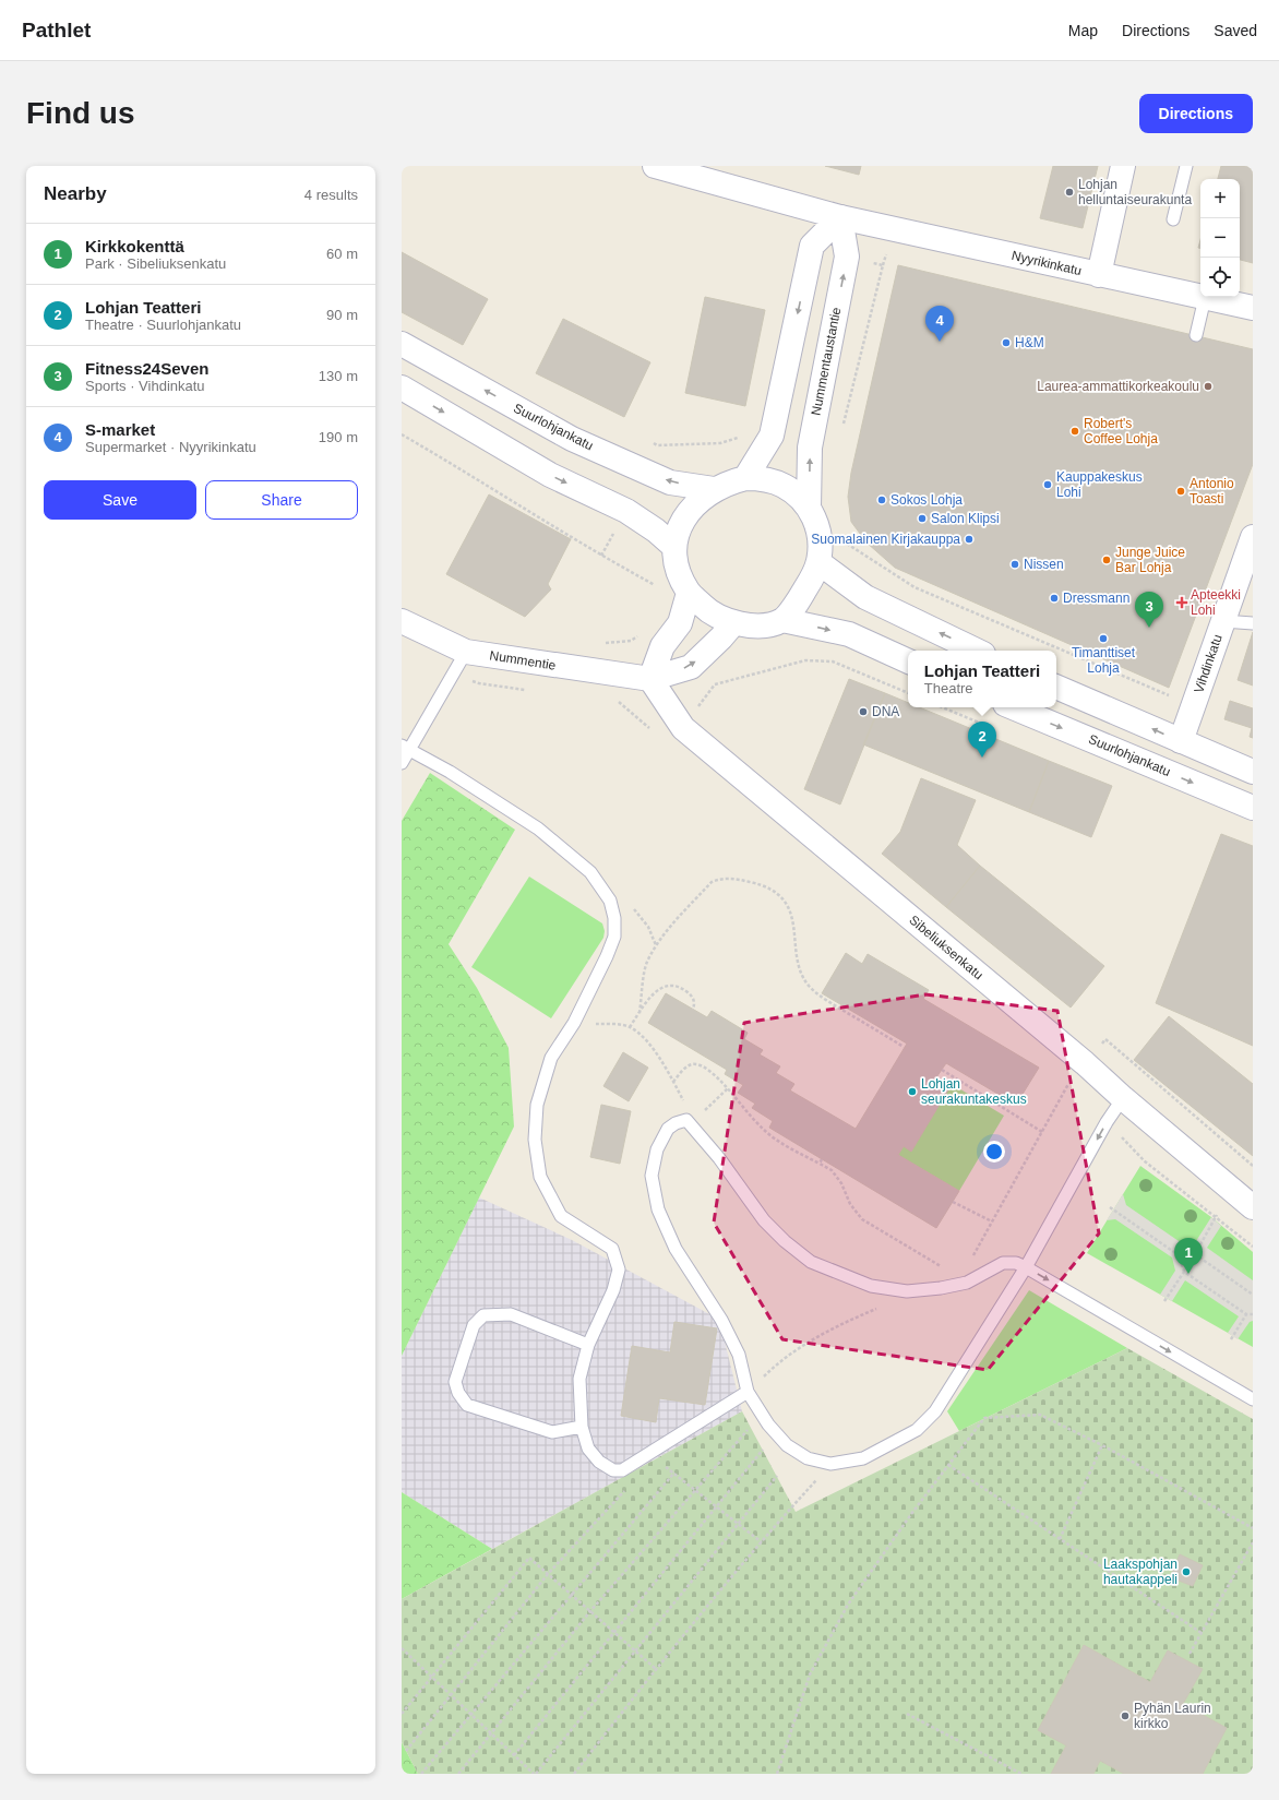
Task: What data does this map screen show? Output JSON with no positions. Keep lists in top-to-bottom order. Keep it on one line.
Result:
{"streets":{"street":["Nyyrikinkatu","Nummentaustantie","Suurlohjankatu","Nummentie","Vihdinkatu","Sibeliuksenkatu"]},"crossings":[["Nyyrikinkatu","Nummentaustantie"],["Nummentaustantie","Suurlohjankatu"],["Nummentaustantie","Nummentie"],["Suurlohjankatu","Nummentie"],["Nummentie","Sibeliuksenkatu"]],"places":{"other":["Lohjan helluntaiseurakunta","H&M","Laurea-ammattikorkeakoulu","Robert's Coffee Lohja","Kauppakeskus Lohi","Antonio Toasti","Sokos Lohja","Salon Klipsi","Suomalainen Kirjakauppa","Junge Juice Bar Lohja","Nissen","Dressmann","Timanttiset Lohja","DNA","Lohjan seurakuntakeskus","Laakspohjan hautakappeli","Pyhän Laurin kirkko"],"health":["Apteekki Lohi"]},"page":{"header":"Pathlet","nav":["Map","Directions","Saved"],"buttons":["Directions",["Save","Share"]],"title":"Find us","heading":["Nearby","4 results"],"map_buttons":["+","−"],"list":[{"mark":"1","name":"Kirkkokenttä","note":"Park · Sibeliuksenkatu","value":"60 m"},{"mark":"2","name":"Lohjan Teatteri","note":"Theatre · Suurlohjankatu","value":"90 m"},{"mark":"3","name":"Fitness24Seven","note":"Sports · Vihdinkatu","value":"130 m"},{"mark":"4","name":"S-market","note":"Supermarket · Nyyrikinkatu","value":"190 m"}],"pins":["4","3","2","1"],"popup":["Lohjan Teatteri","Theatre"]}}
